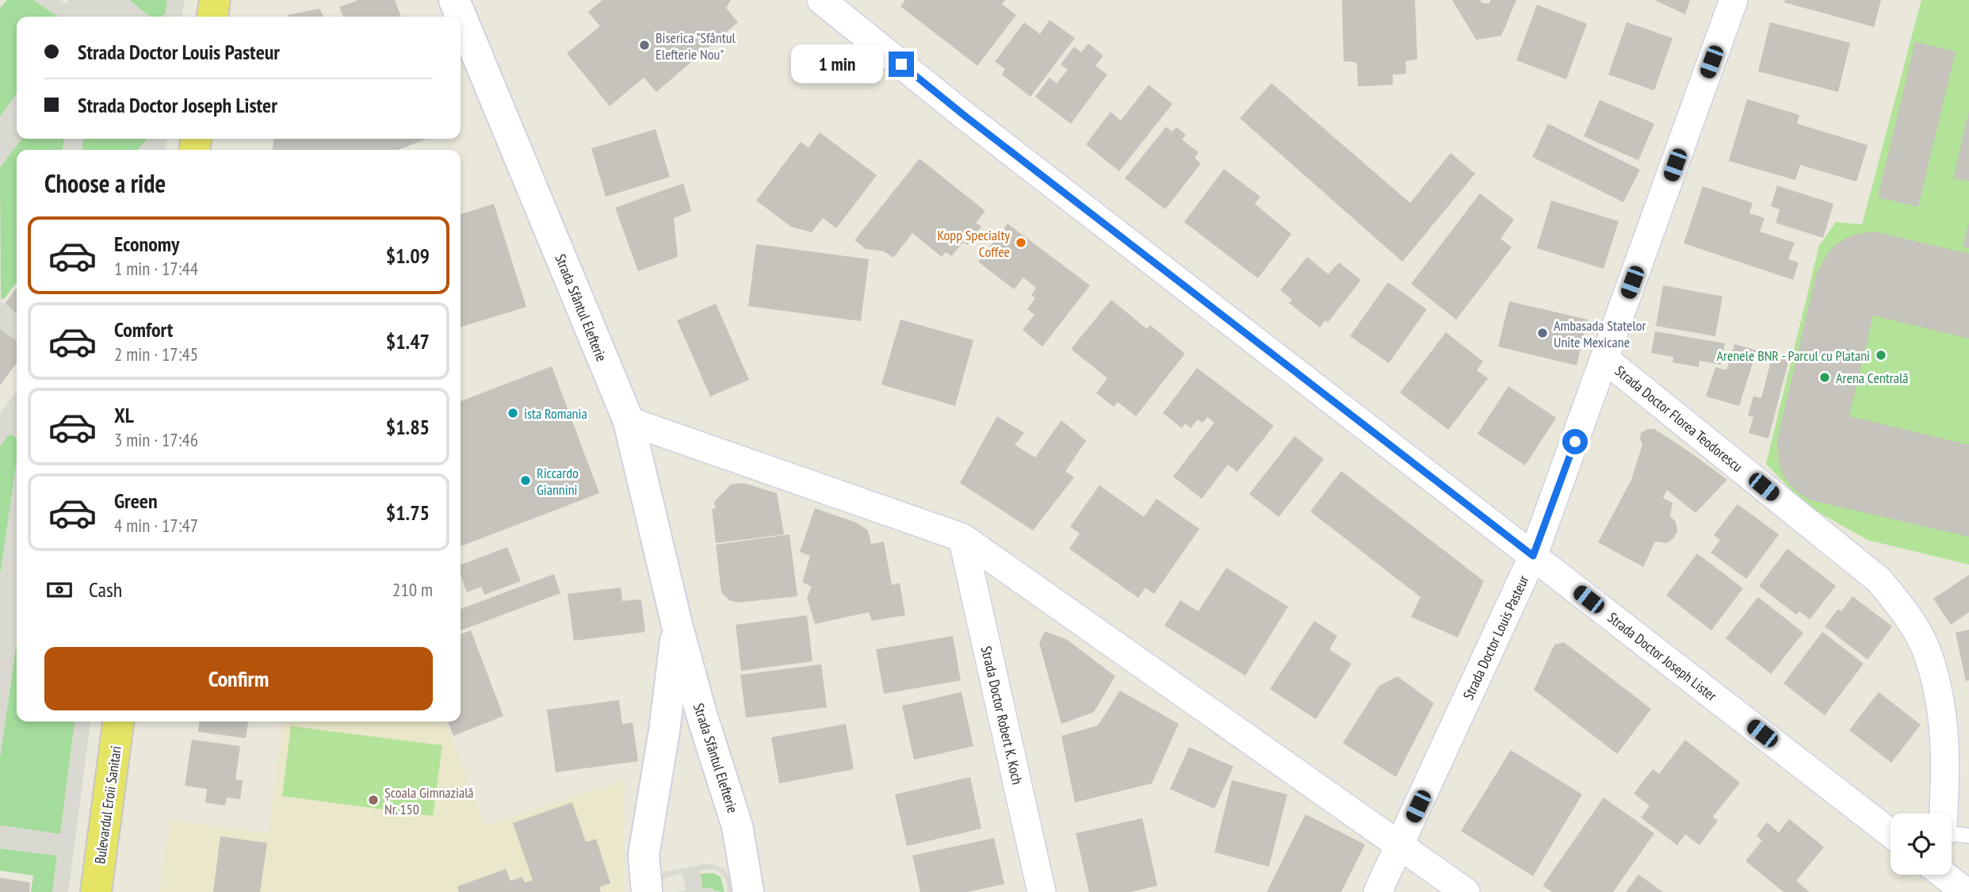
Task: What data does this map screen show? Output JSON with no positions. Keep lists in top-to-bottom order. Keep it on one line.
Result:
{"streets":{"main road":["Bulevardul Eroii Sanitari"],"street":["Strada Sfântul Elefterie","Strada Doctor Florea Teodorescu","Strada Doctor Louis Pasteur","Strada Doctor Joseph Lister","Strada Doctor Robert K. Koch"]},"crossings":[["Strada Doctor Florea Teodorescu","Strada Doctor Louis Pasteur"],["Strada Doctor Louis Pasteur","Strada Doctor Joseph Lister"]],"places":["Biserica \"Sfântul Elefterie Nou\"","Kopp Specialty Coffee","Ambasada Statelor Unite Mexicane","Arenele BNR - Parcul cu Platani","Arena Centrală","ista Romania","Riccardo Giannini","Școala Gimnazială Nr. 150"],"page":{"banner":["Strada Doctor Louis Pasteur","Strada Doctor Joseph Lister"],"bubble":"1 min","heading":"Choose a ride","list":[{"name":"Economy","note":"1 min · 17:44","value":"$1.09"},{"name":"Comfort","note":"2 min · 17:45","value":"$1.47"},{"name":"XL","note":"3 min · 17:46","value":"$1.85"},{"name":"Green","note":"4 min · 17:47","value":"$1.75"}],"pay":["Cash","210 m"],"buttons":"Confirm"}}
